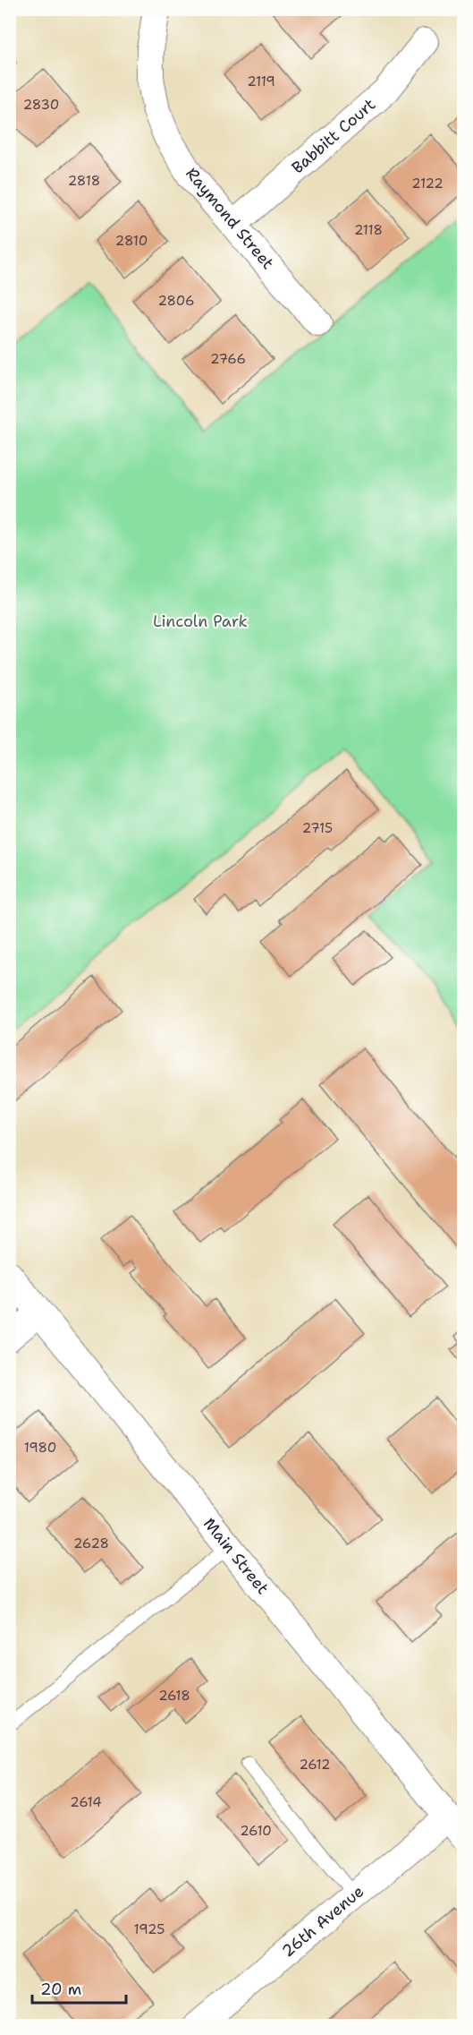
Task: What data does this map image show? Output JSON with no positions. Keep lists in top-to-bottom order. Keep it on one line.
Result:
{"streets":{"street":["Babbitt Court","Raymond Street","Main Street","26th Avenue"]},"crossings":[["Babbitt Court","Raymond Street"],["Main Street","26th Avenue"]],"parks":["Lincoln Park"],"house_numbers":["2119","2830","2818","2122","2118","2810","2806","2766","2715","1980","2628","2618","2612","2614","2610","1925"],"scale_bar":"20 m"}
